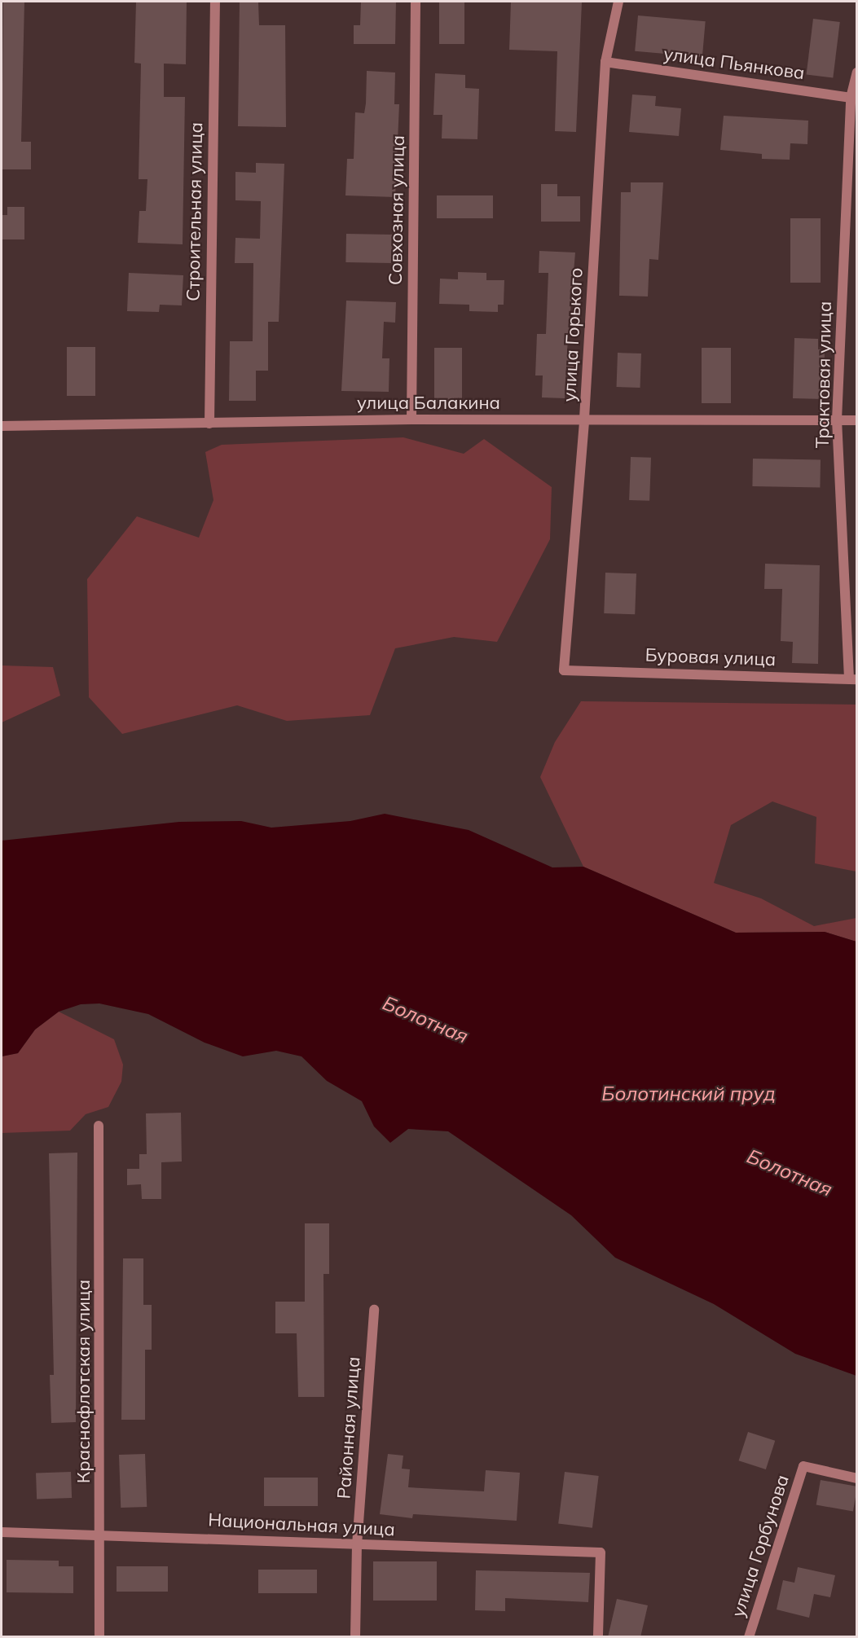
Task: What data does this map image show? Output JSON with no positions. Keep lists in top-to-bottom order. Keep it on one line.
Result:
{"streets":{"street":["улица Пьянкова","Совхозная улица","Строительная улица","улица Горького","Трактовая улица","улица Балакина","Буровая улица","Краснофлотская улица","Районная улица","Национальная улица","улица Горбунова"]},"crossings":[["улица Пьянкова","улица Горького"],["улица Пьянкова","Трактовая улица"],["Совхозная улица","улица Балакина"],["Строительная улица","улица Балакина"],["улица Горького","улица Балакина"],["улица Горького","Буровая улица"],["Трактовая улица","улица Балакина"],["Трактовая улица","Буровая улица"],["Краснофлотская улица","Национальная улица"],["Районная улица","Национальная улица"]],"water":["Болотная","Болотинский пруд"]}
